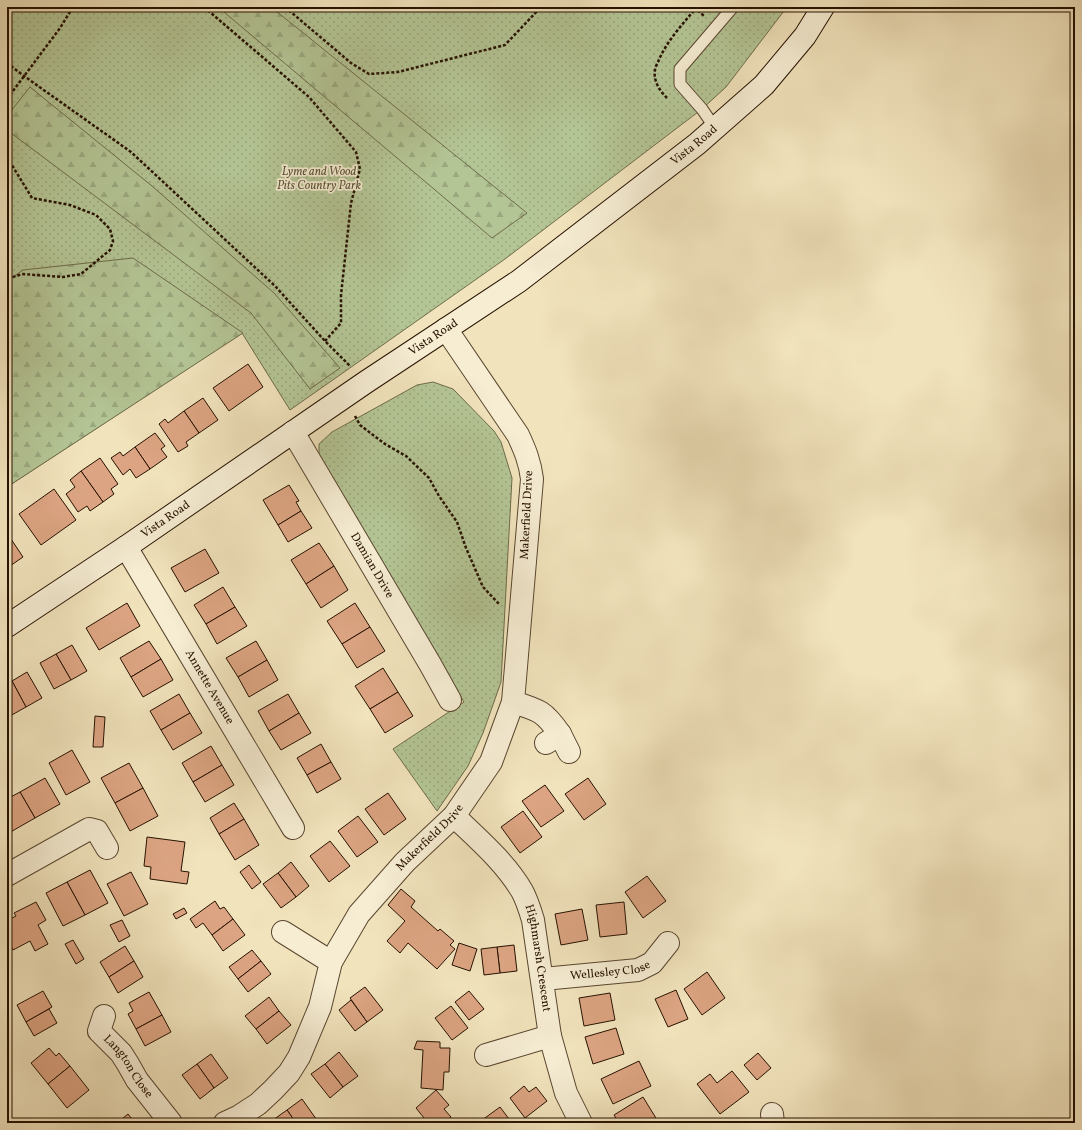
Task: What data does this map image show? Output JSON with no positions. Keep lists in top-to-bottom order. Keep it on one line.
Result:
{"streets":{"street":["Vista Road","Makerfield Drive","Damian Drive","Annette Avenue","Highmarsh Crescent","Wellesley Close","Langton Close"]},"crossings":[["Vista Road","Makerfield Drive"],["Vista Road","Damian Drive"],["Vista Road","Annette Avenue"],["Makerfield Drive","Highmarsh Crescent"],["Highmarsh Crescent","Wellesley Close"]],"parks":["Lyme and Wood Pits Country Park"]}
